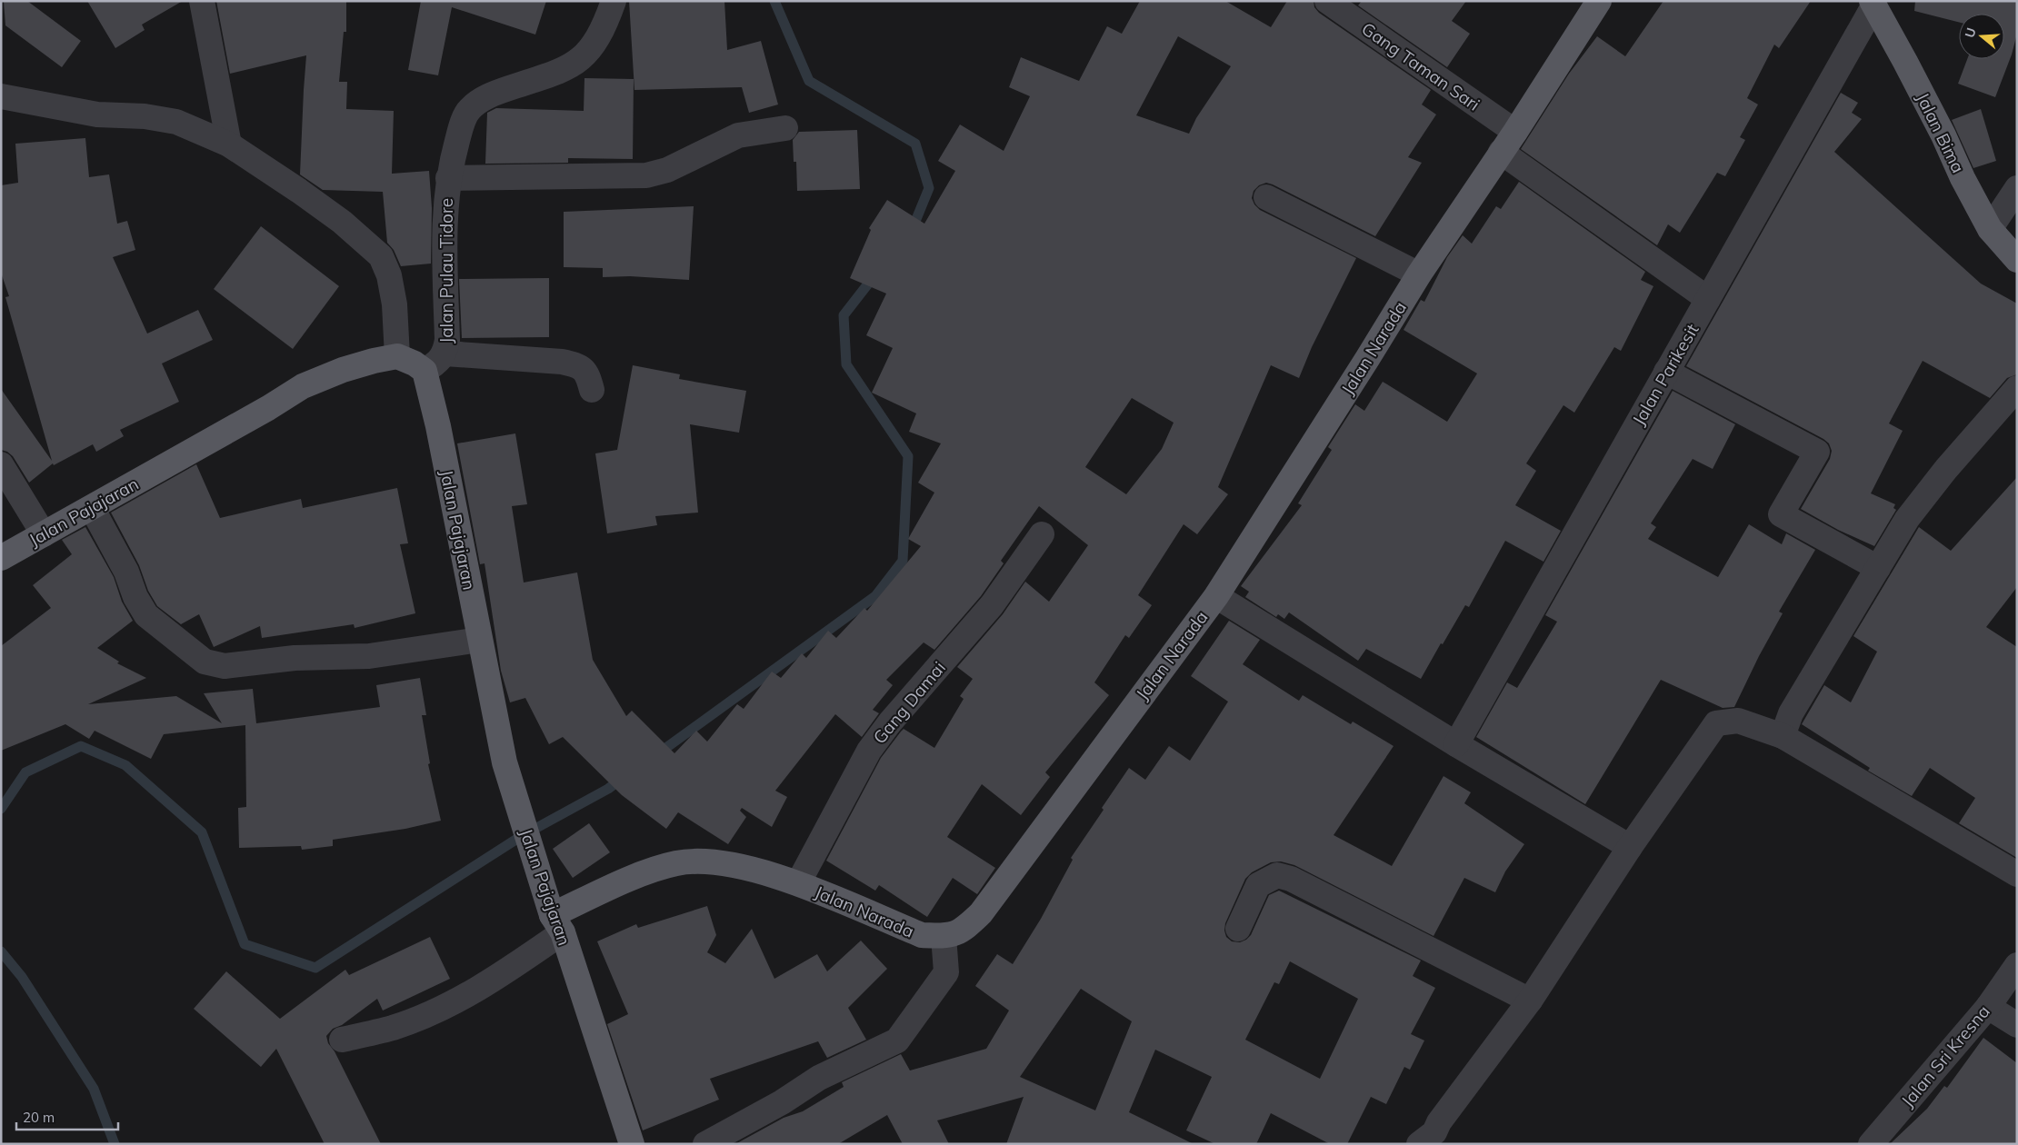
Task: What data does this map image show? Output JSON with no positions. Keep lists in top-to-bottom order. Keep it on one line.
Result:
{"streets":{"main road":["Jalan Bima","Jalan Narada","Jalan Pajajaran"],"street":["Gang Taman Sari","Jalan Pulau Tidore","Jalan Parikesit","Gang Damai","Jalan Sri Kresna"]},"crossings":[["Gang Taman Sari","Jalan Narada"],["Jalan Bima","Jalan Parikesit"],["Jalan Pulau Tidore","Jalan Pajajaran"],["Jalan Narada","Jalan Pajajaran"],["Jalan Narada","Gang Damai"]],"scale_bar":"20 m","north":"left"}
